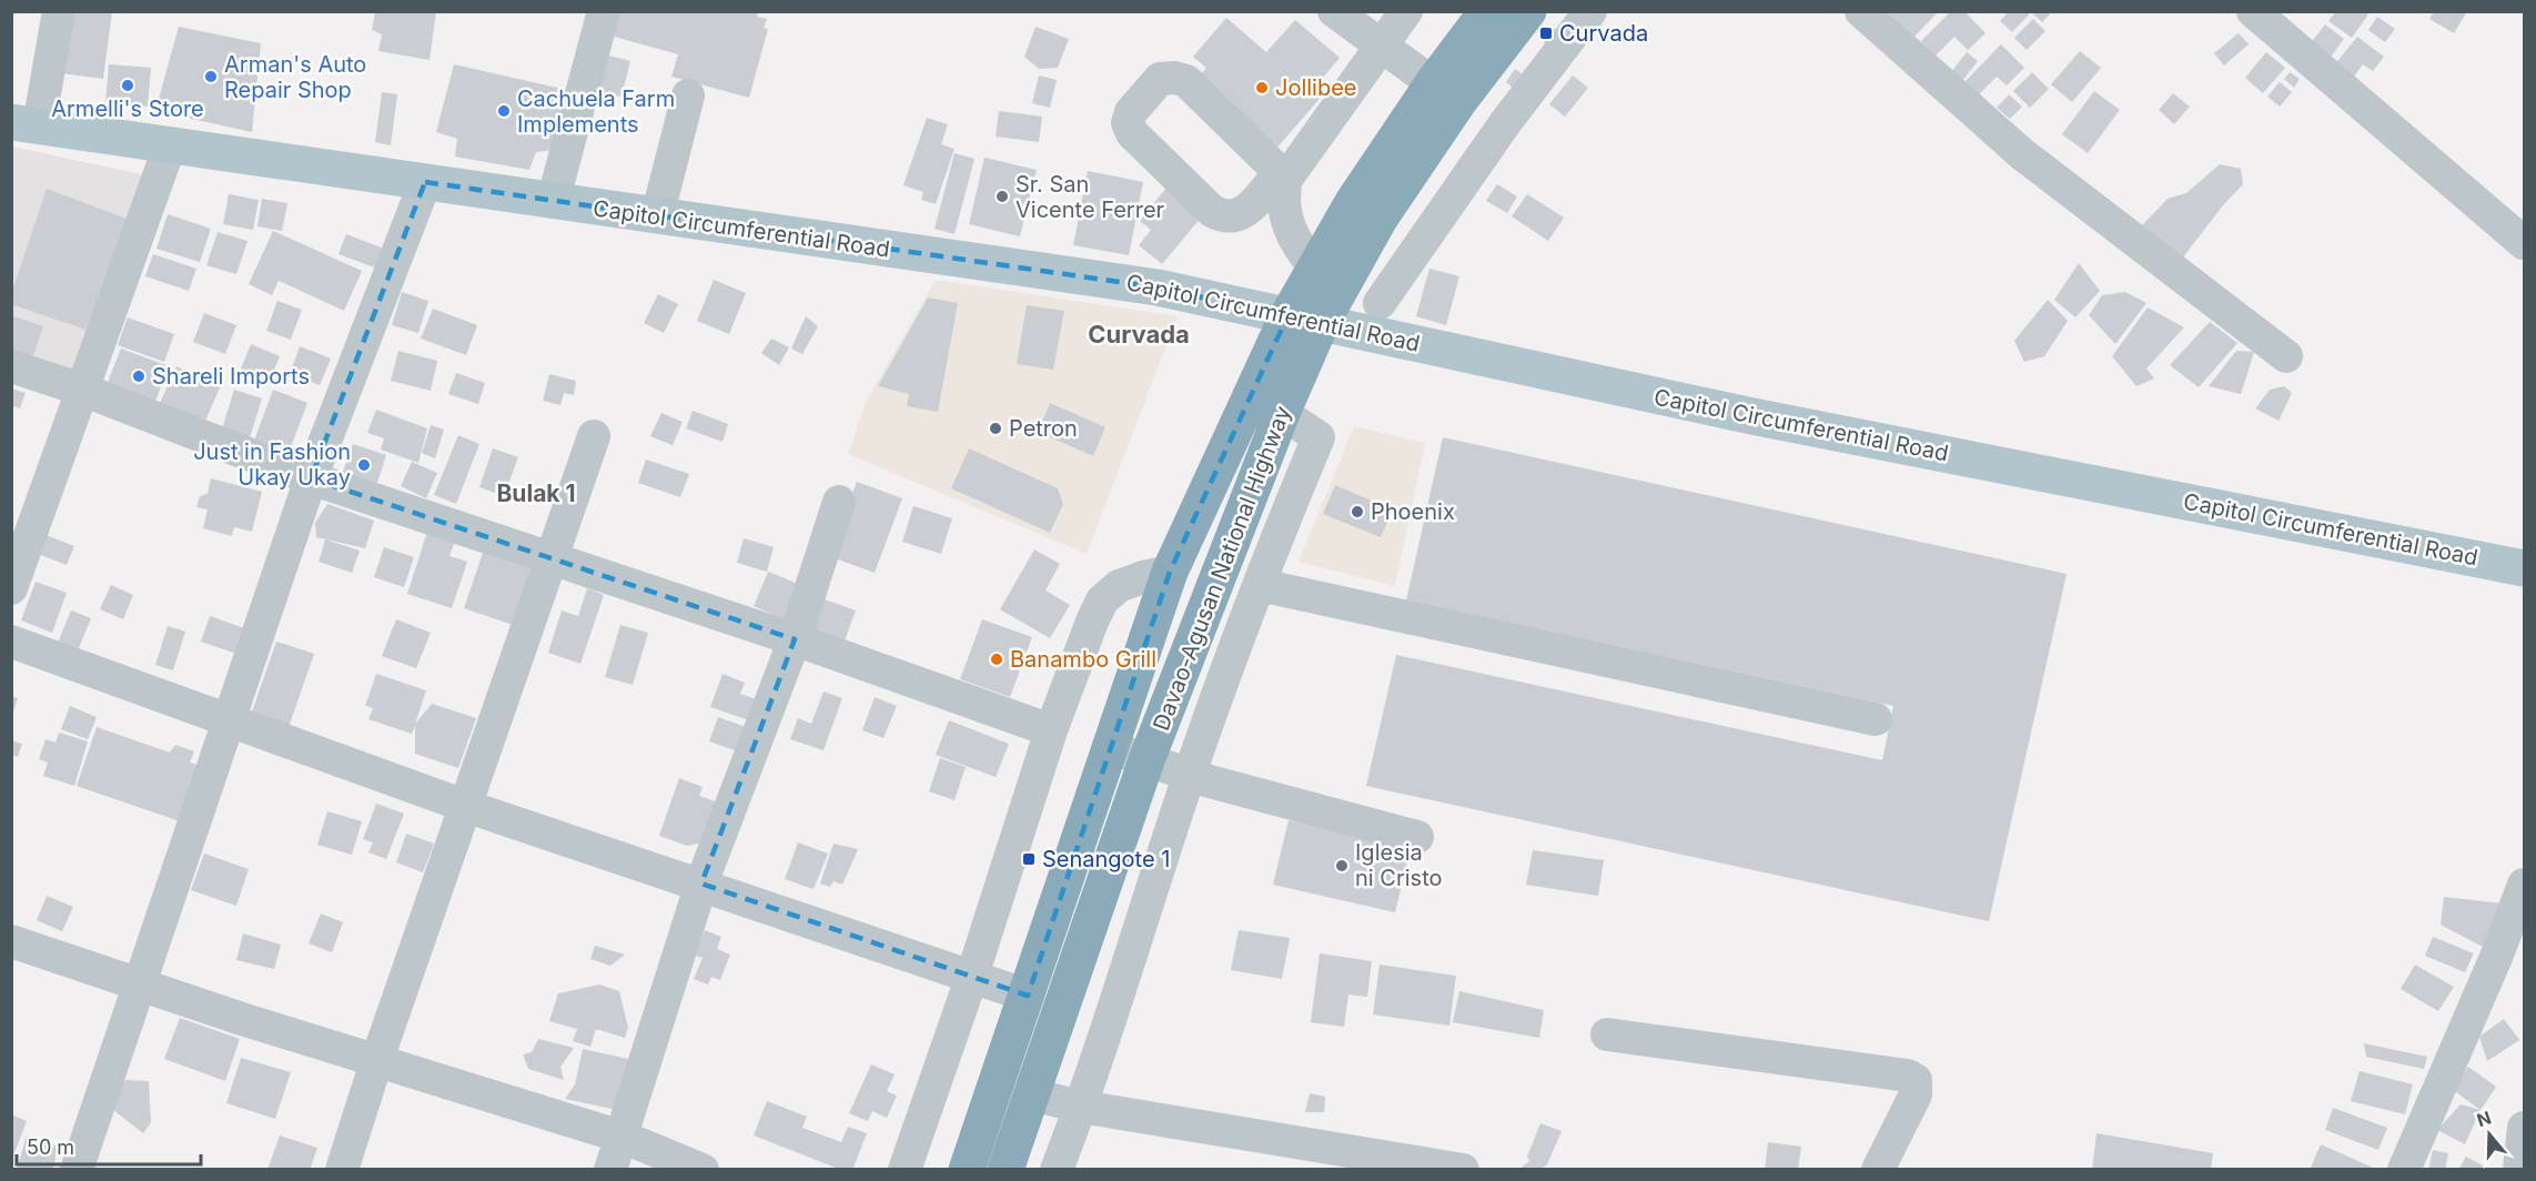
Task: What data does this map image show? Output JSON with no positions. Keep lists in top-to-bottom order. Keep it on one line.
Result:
{"streets":{"highway":["Davao-Agusan National Highway"],"main road":["Capitol Circumferential Road"]},"crossings":[["Capitol Circumferential Road","Davao-Agusan National Highway"]],"districts":["Curvada","Bulak 1"],"places":{"transit":["Curvada","Senangote 1"],"other":["Arman's Auto Repair Shop","Armelli's Store","Jollibee","Cachuela Farm Implements","Sr. San Vicente Ferrer","Shareli Imports","Petron","Just in Fashion Ukay Ukay","Phoenix","Banambo Grill","Iglesia ni Cristo"]},"scale_bar":"50 m","north":"top"}
